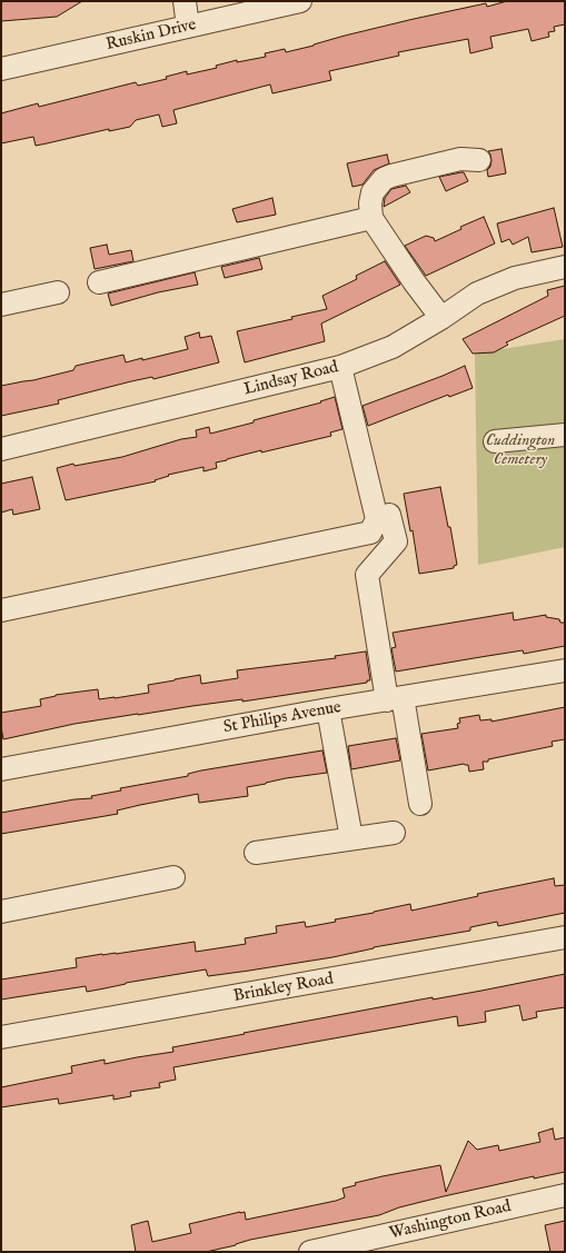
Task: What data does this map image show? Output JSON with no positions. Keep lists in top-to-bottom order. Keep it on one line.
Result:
{"streets":{"street":["Ruskin Drive","Lindsay Road","St Philips Avenue","Brinkley Road","Washington Road"]},"parks":["Cuddington Cemetery"]}
